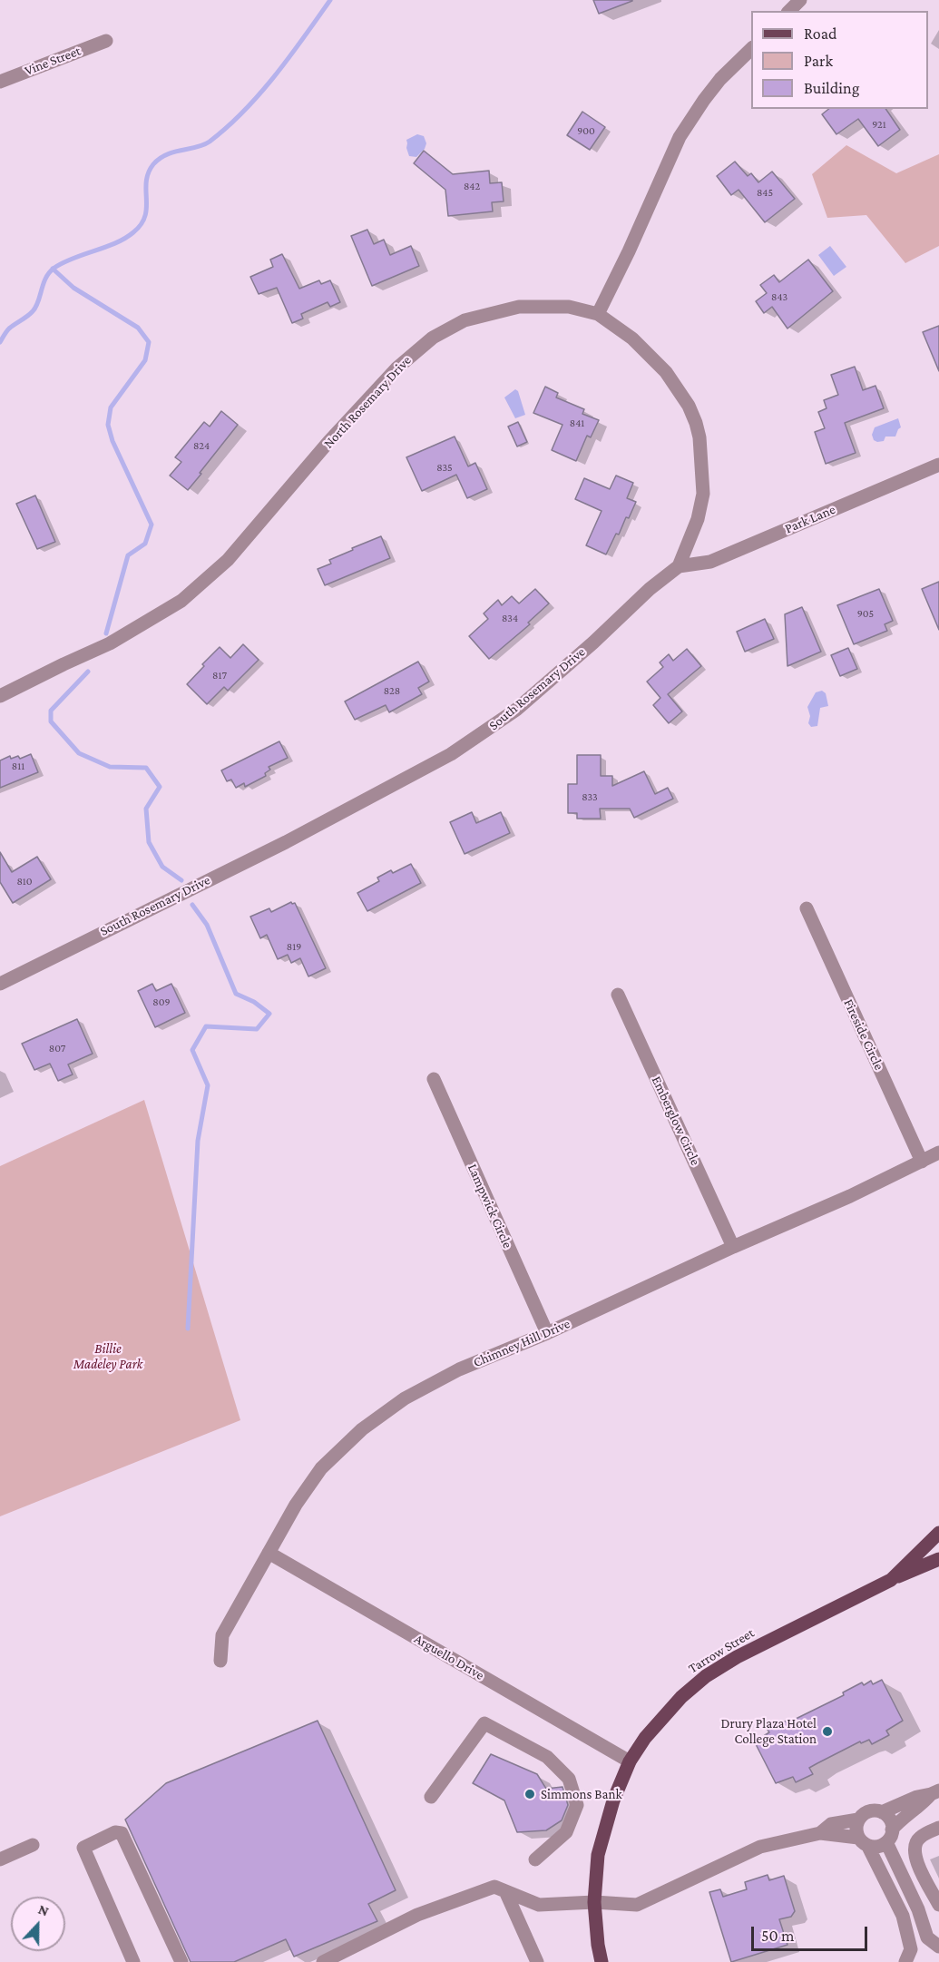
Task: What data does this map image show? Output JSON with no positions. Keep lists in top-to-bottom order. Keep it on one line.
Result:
{"streets":{"main road":["Tarrow Street"],"street":["Vine Street","North Rosemary Drive","Park Lane","South Rosemary Drive","Fireside Circle","Emberglow Circle","Lampwick Circle","Chimney Hill Drive","Arguello Drive"]},"crossings":[["Park Lane","South Rosemary Drive"],["Fireside Circle","Chimney Hill Drive"],["Emberglow Circle","Chimney Hill Drive"],["Lampwick Circle","Chimney Hill Drive"],["Chimney Hill Drive","Arguello Drive"],["Tarrow Street","Arguello Drive"]],"parks":["Billie Madeley Park"],"places":["Drury Plaza Hotel College Station","Simmons Bank"],"house_numbers":["921","900","842","845","843","841","824","835","905","834","817","828","811","833","810","819","809","807"],"legend":["Road","Park","Building"],"scale_bar":"50 m","north":"top"}
